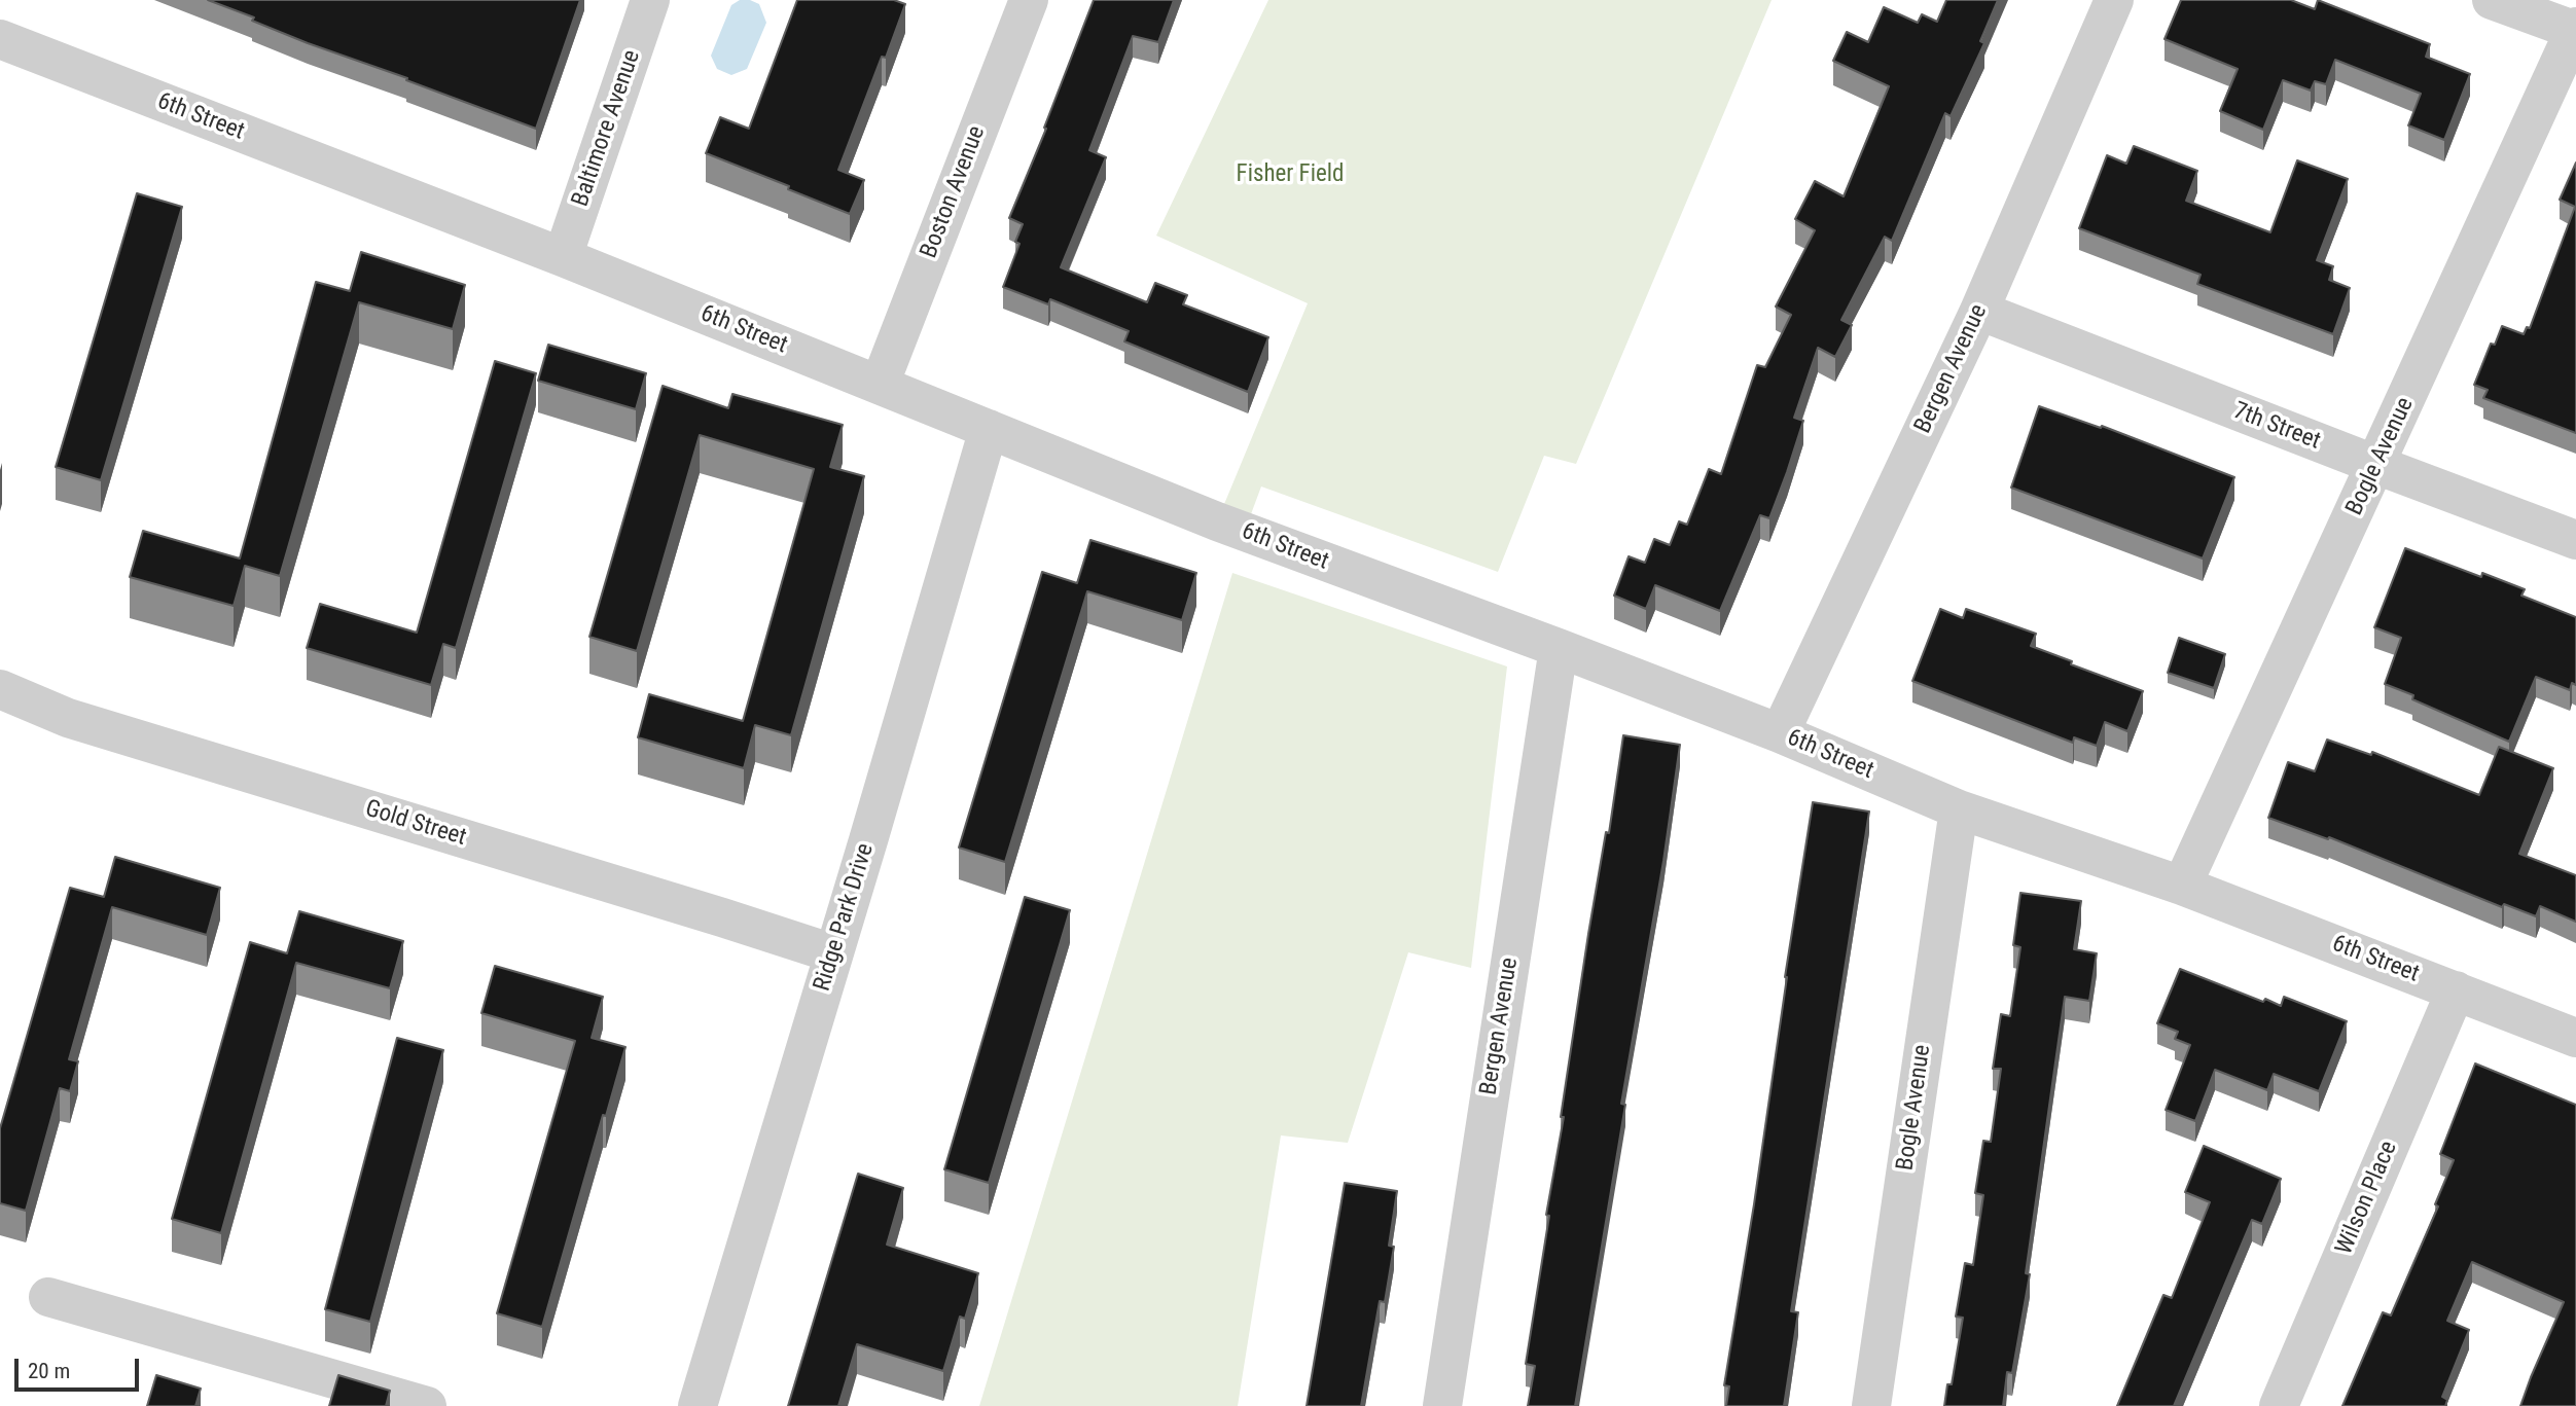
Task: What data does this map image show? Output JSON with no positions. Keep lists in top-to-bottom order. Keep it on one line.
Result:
{"streets":{"street":["6th Street","Baltimore Avenue","Boston Avenue","Bergen Avenue","7th Street","Bogle Avenue","Gold Street","Ridge Park Drive","Wilson Place"]},"crossings":[["6th Street","Baltimore Avenue"],["6th Street","Boston Avenue"],["6th Street","Bergen Avenue"],["6th Street","Bogle Avenue"],["6th Street","Ridge Park Drive"],["6th Street","Wilson Place"],["Bergen Avenue","7th Street"],["7th Street","Bogle Avenue"],["Gold Street","Ridge Park Drive"]],"parks":["Fisher Field"],"scale_bar":"20 m"}
